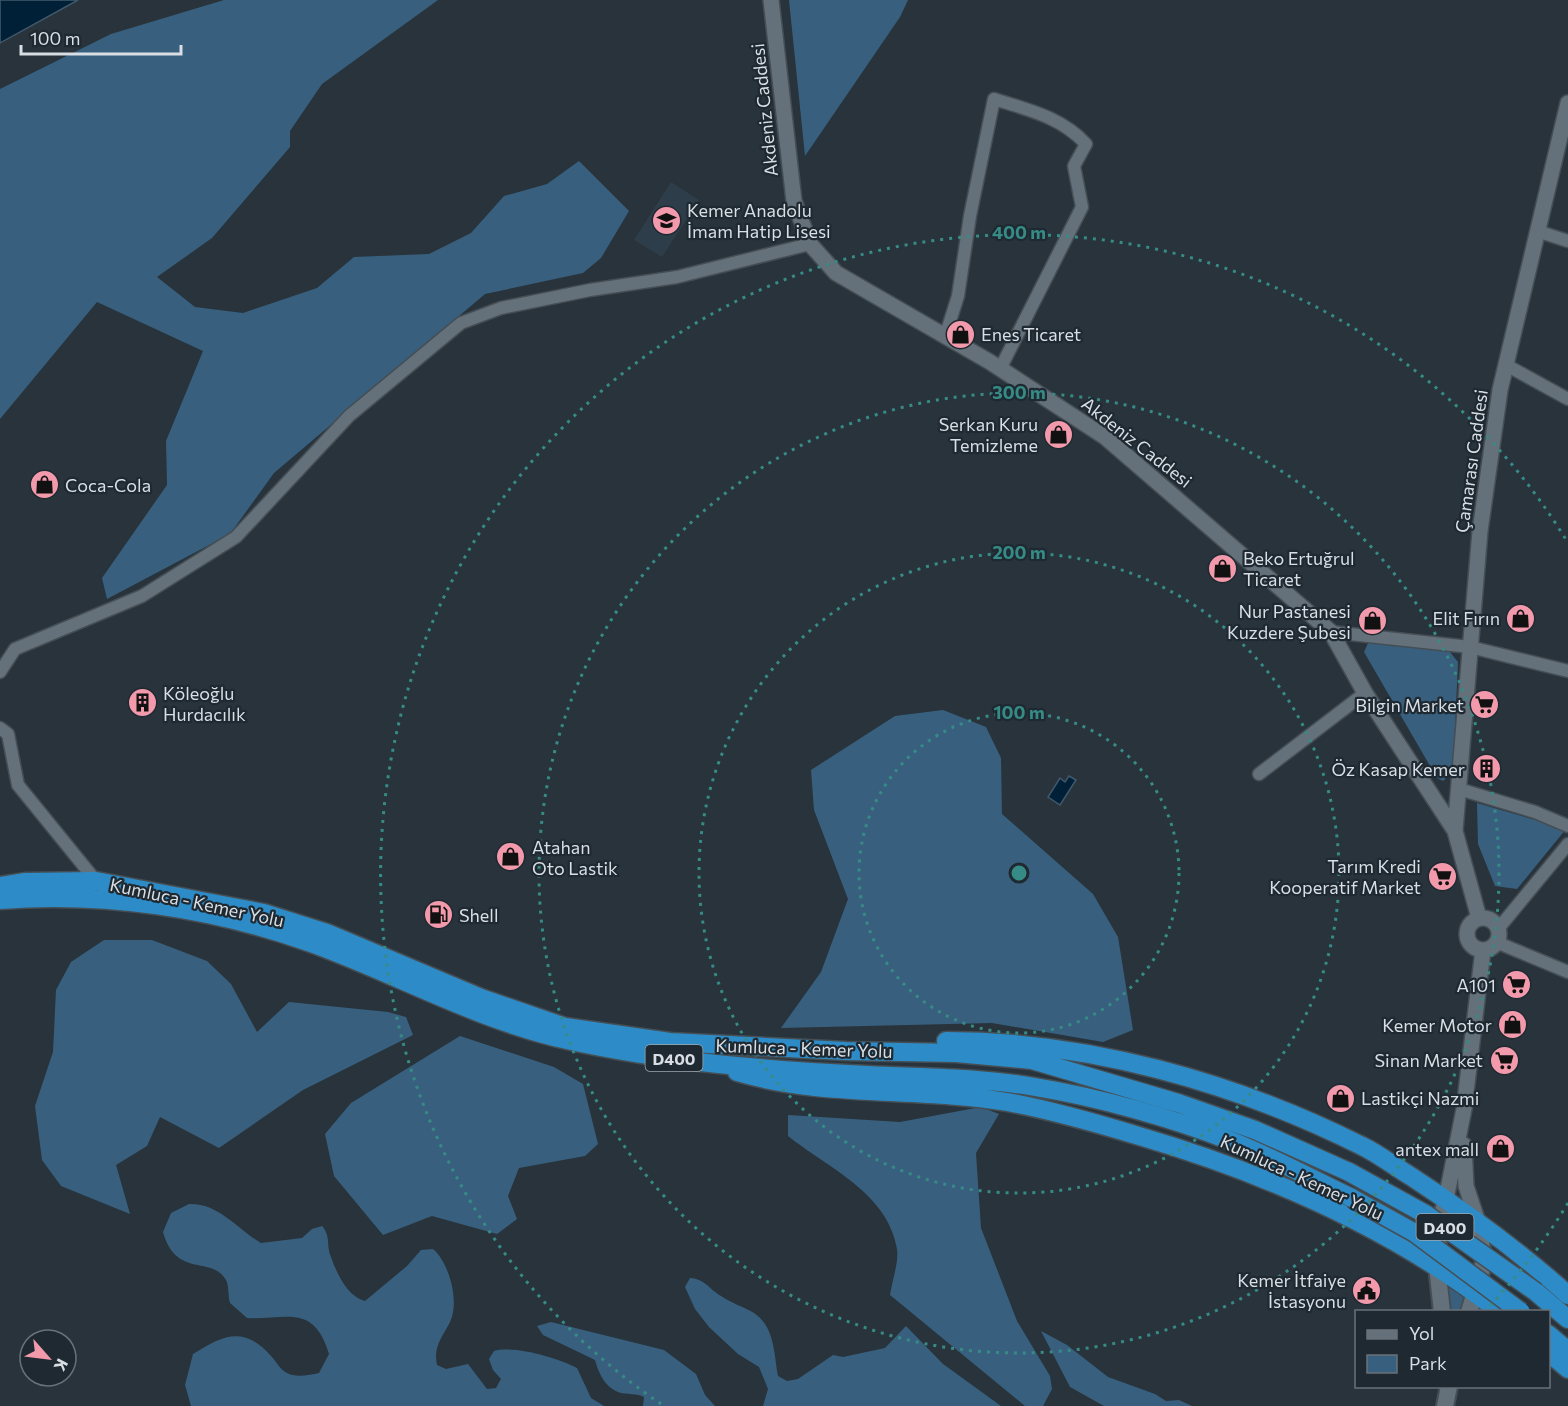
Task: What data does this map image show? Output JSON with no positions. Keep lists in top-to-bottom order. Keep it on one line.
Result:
{"streets":{"highway":["Kumluca - Kemer Yolu","D400"],"street":["Akdeniz Caddesi","Çamarası Caddesi"]},"crossings":[["Akdeniz Caddesi","Çamarası Caddesi"]],"places":{"school or university":["Kemer Anadolu İmam Hatip Lisesi"],"shop":["Enes Ticaret","Serkan Kuru Temizleme","Coca-Cola","Beko Ertuğrul Ticaret","Elit Fırın","Nur Pastanesi Kuzdere Şubesi","Atahan Oto Lastik","Kemer Motor","Lastikçi Nazmi","antex mall"],"building":["Köleoğlu Hurdacılık","Öz Kasap Kemer"],"supermarket":["Bilgin Market","Tarım Kredi Kooperatif Market","A101","Sinan Market"],"fuel station":["Shell"],"public building":["Kemer İtfaiye İstasyonu"]},"legend":["Yol","Park"],"scale_bar":"100 m","north":"bottom right","rings":["400 m","300 m","200 m","100 m"]}
